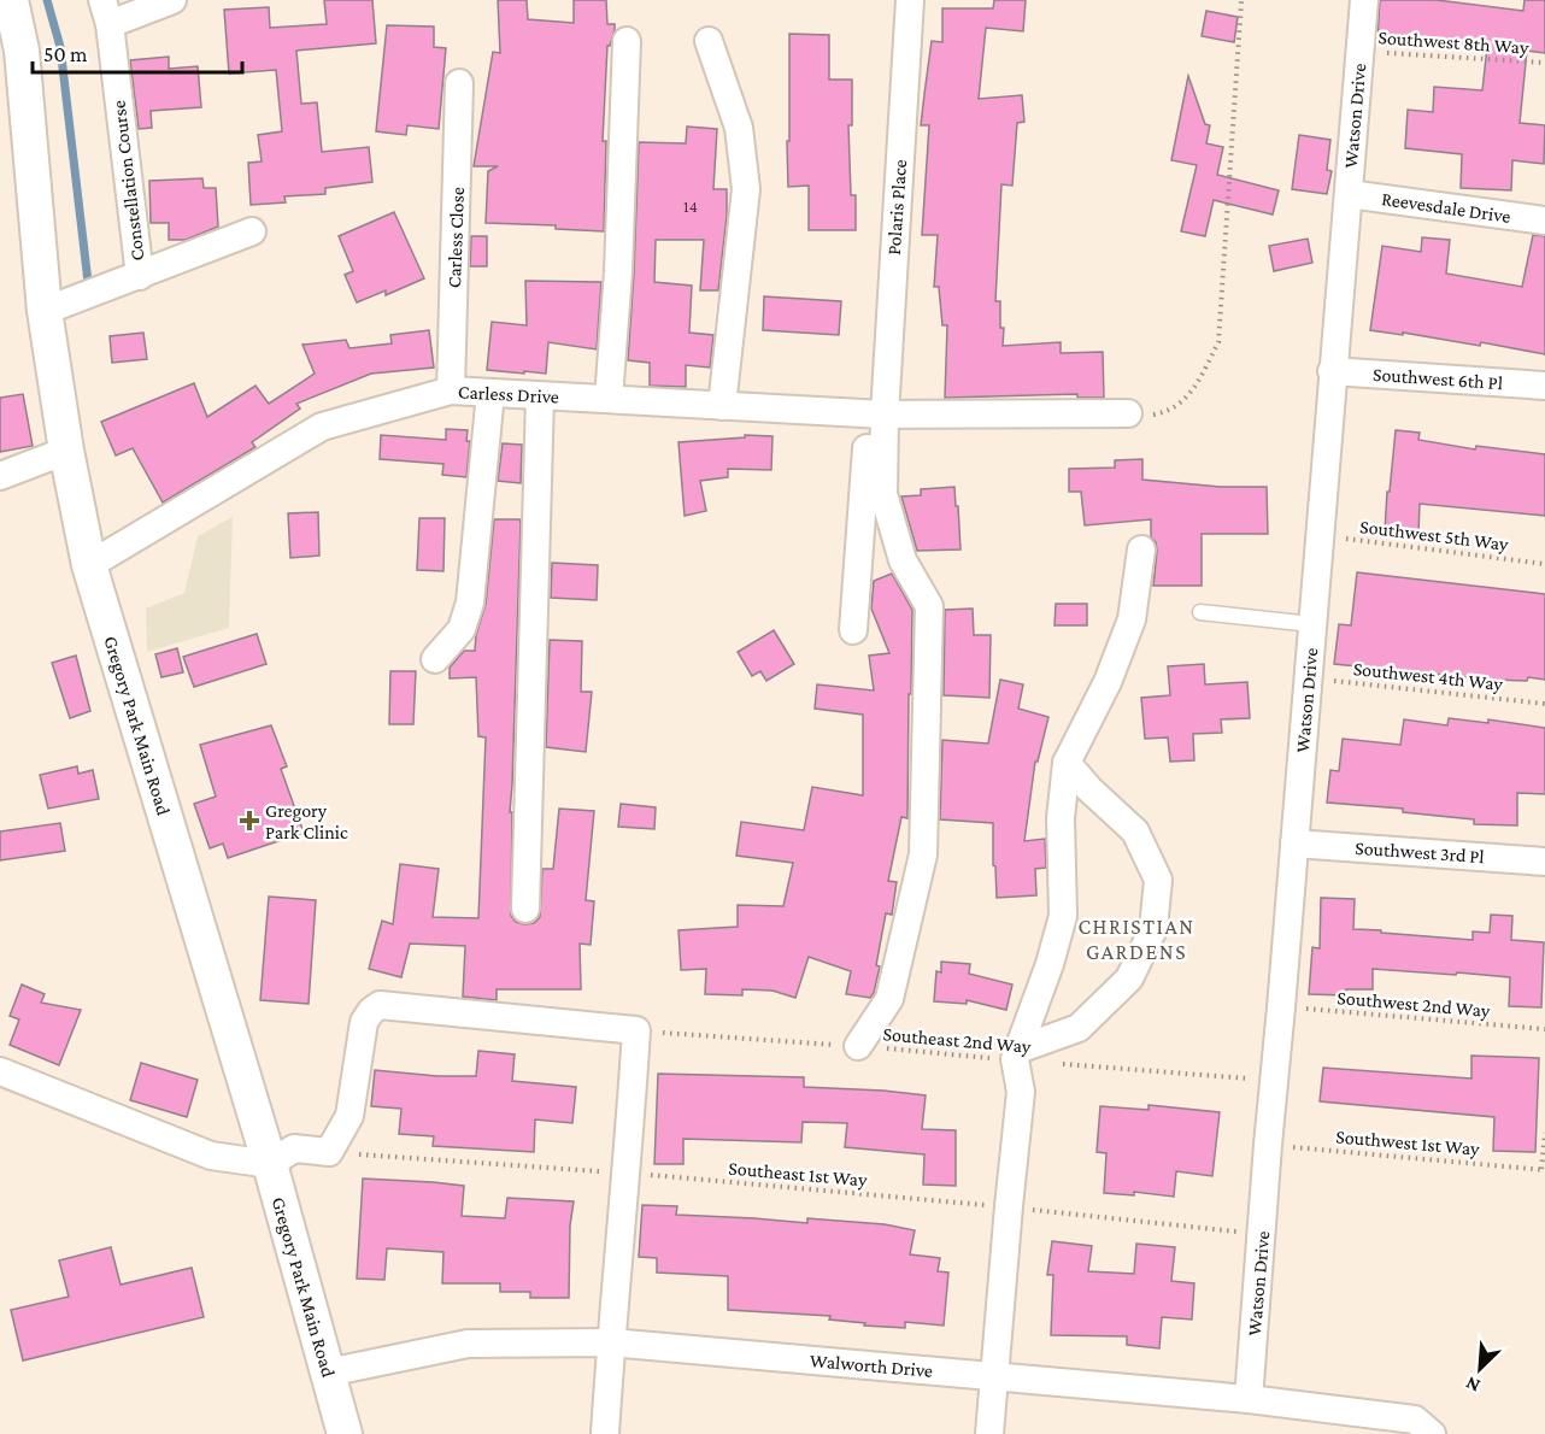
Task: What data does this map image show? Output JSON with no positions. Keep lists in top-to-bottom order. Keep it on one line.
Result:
{"streets":{"street":["Watson Drive","Constellation Course","Polaris Place","Reevesdale Drive","Carless Close","Southwest 6th Pl","Carless Drive","Gregory Park Main Road","Southwest 3rd Pl","Walworth Drive"],"path":["Southwest 8th Way","Southwest 5th Way","Southwest 4th Way","Southwest 2nd Way","Southeast 2nd Way","Southwest 1st Way","Southeast 1st Way"]},"crossings":[["Southwest 8th Way","Watson Drive"],["Watson Drive","Reevesdale Drive"],["Watson Drive","Southwest 6th Pl"],["Watson Drive","Southwest 5th Way"],["Watson Drive","Southwest 4th Way"],["Watson Drive","Southwest 3rd Pl"],["Watson Drive","Southwest 2nd Way"],["Watson Drive","Southeast 2nd Way"],["Watson Drive","Southwest 1st Way"],["Watson Drive","Southeast 1st Way"],["Watson Drive","Walworth Drive"],["Polaris Place","Carless Drive"],["Carless Close","Carless Drive"],["Carless Drive","Gregory Park Main Road"],["Gregory Park Main Road","Walworth Drive"]],"districts":["CHRISTIAN GARDENS"],"places":{"health":["Gregory Park Clinic"]},"house_numbers":["14"],"scale_bar":"50 m","north":"bottom left"}
